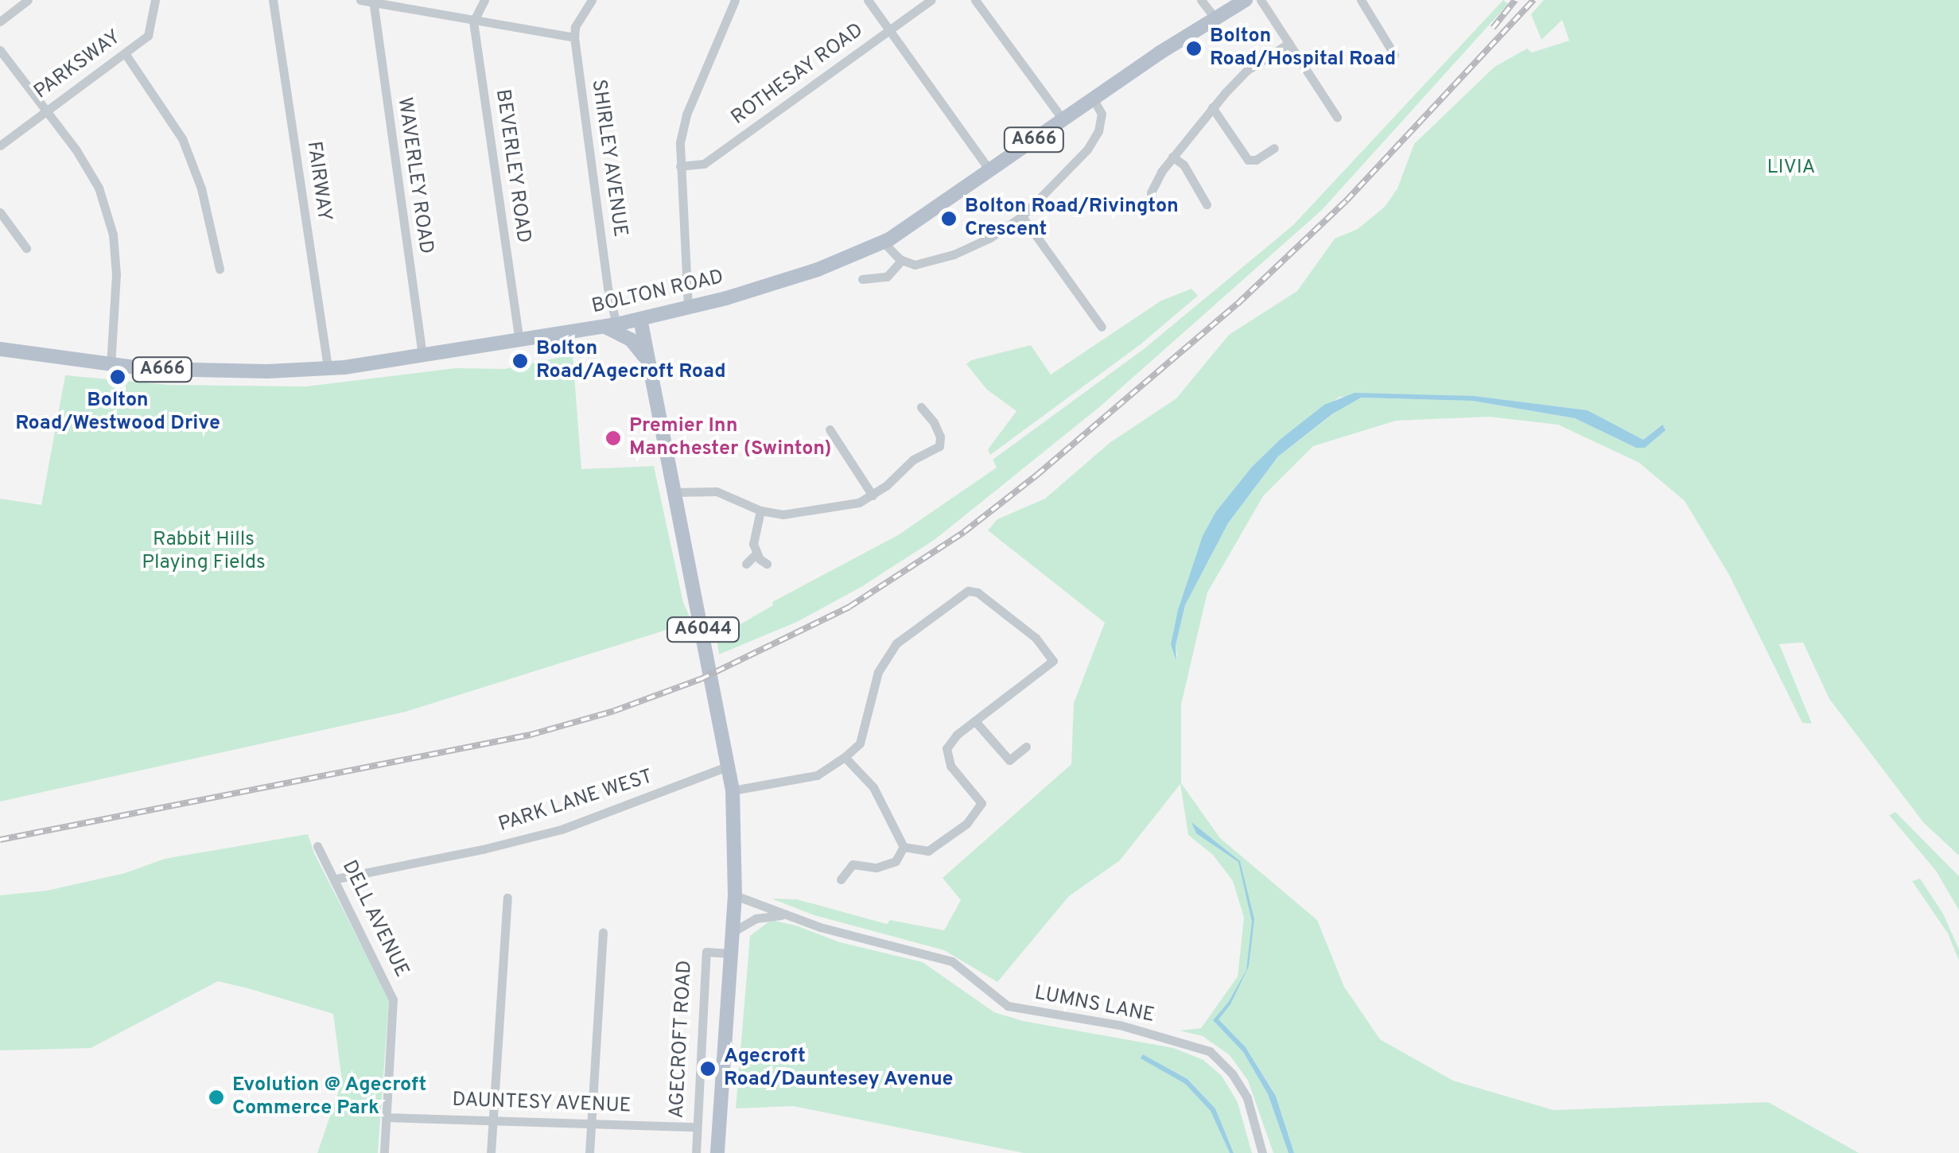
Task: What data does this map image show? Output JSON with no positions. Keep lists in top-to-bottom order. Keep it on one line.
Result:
{"streets":{"main road":["A666","BOLTON ROAD","A6044","AGECROFT ROAD"],"street":["PARKSWAY","ROTHESAY ROAD","SHIRLEY AVENUE","BEVERLEY ROAD","WAVERLEY ROAD","FAIRWAY","PARK LANE WEST","DELL AVENUE","LUMNS LANE","DAUNTESY AVENUE"]},"crossings":[["SHIRLEY AVENUE","BOLTON ROAD"],["BEVERLEY ROAD","BOLTON ROAD"],["WAVERLEY ROAD","BOLTON ROAD"],["FAIRWAY","BOLTON ROAD"],["BOLTON ROAD","AGECROFT ROAD"],["PARK LANE WEST","DELL AVENUE"],["PARK LANE WEST","AGECROFT ROAD"],["DELL AVENUE","DAUNTESY AVENUE"],["LUMNS LANE","AGECROFT ROAD"],["AGECROFT ROAD","DAUNTESY AVENUE"]],"parks":["LIVIA","Rabbit Hills Playing Fields"],"places":["Bolton Road/Hospital Road","Bolton Road/Rivington Crescent","Bolton Road/Agecroft Road","Bolton Road/Westwood Drive","Premier Inn Manchester (Swinton)","Agecroft Road/Dauntesey Avenue","Evolution @ Agecroft Commerce Park"]}
